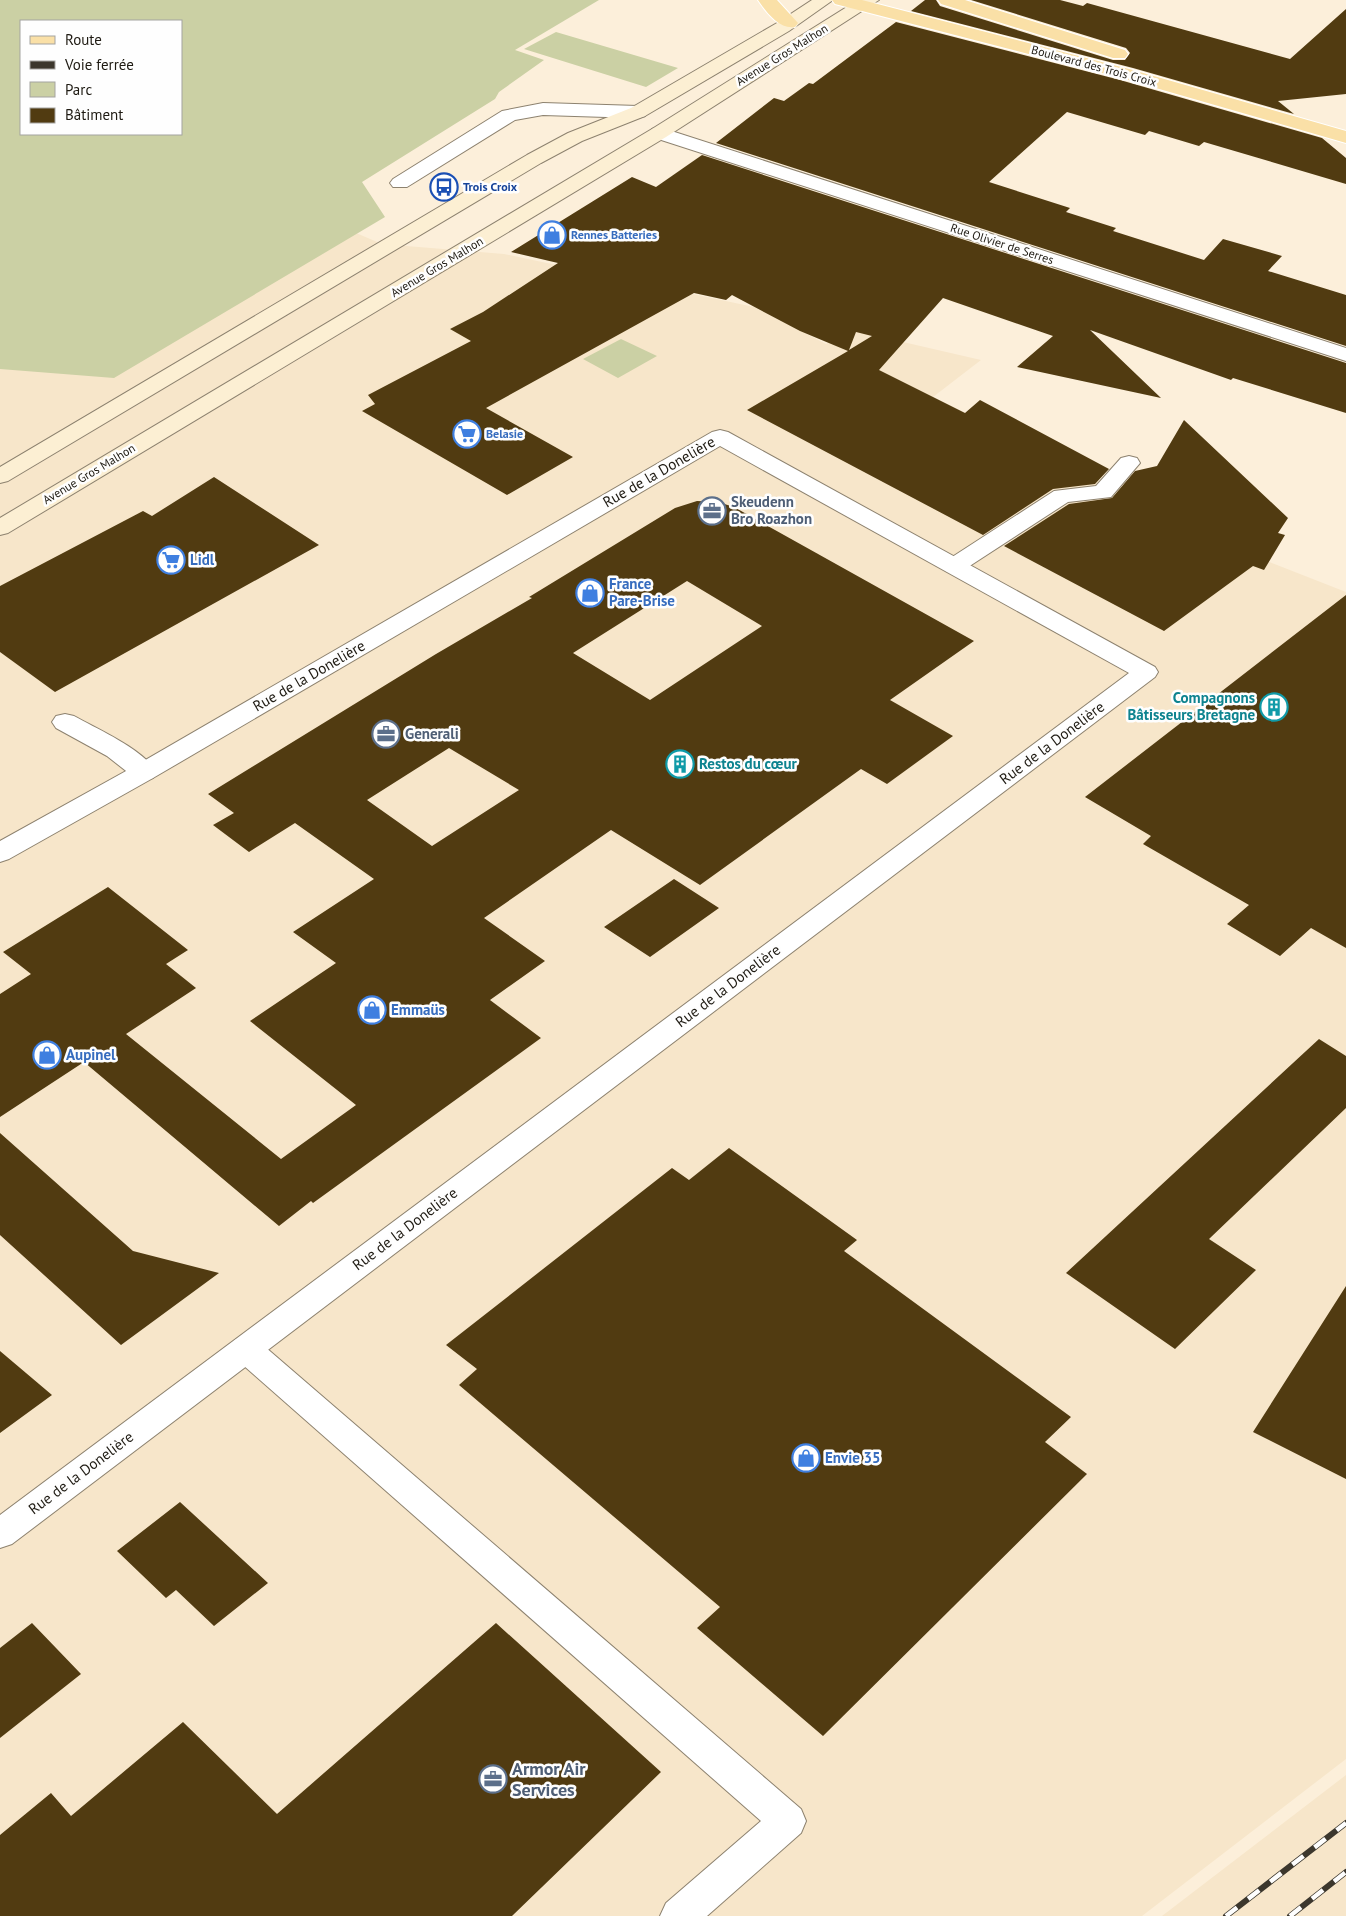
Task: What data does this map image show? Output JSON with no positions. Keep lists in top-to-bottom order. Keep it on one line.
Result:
{"streets":{"main road":["Avenue Gros Malhon","Boulevard des Trois Croix"],"street":["Rue Olivier de Serres","Rue de la Donelière"]},"crossings":[["Avenue Gros Malhon","Boulevard des Trois Croix"],["Avenue Gros Malhon","Rue Olivier de Serres"]],"places":{"bus stop":["Trois Croix"],"shop":["Rennes Batteries","France Pare-Brise","Emmaüs","Aupinel","Envie 35"],"supermarket":["Belasie","Lidl"],"office":["Skeudenn Bro Roazhon","Generali","Armor Air Services"],"building":["Compagnons Bâtisseurs Bretagne","Restos du cœur"]},"legend":["Route","Voie ferrée","Parc","Bâtiment"]}
